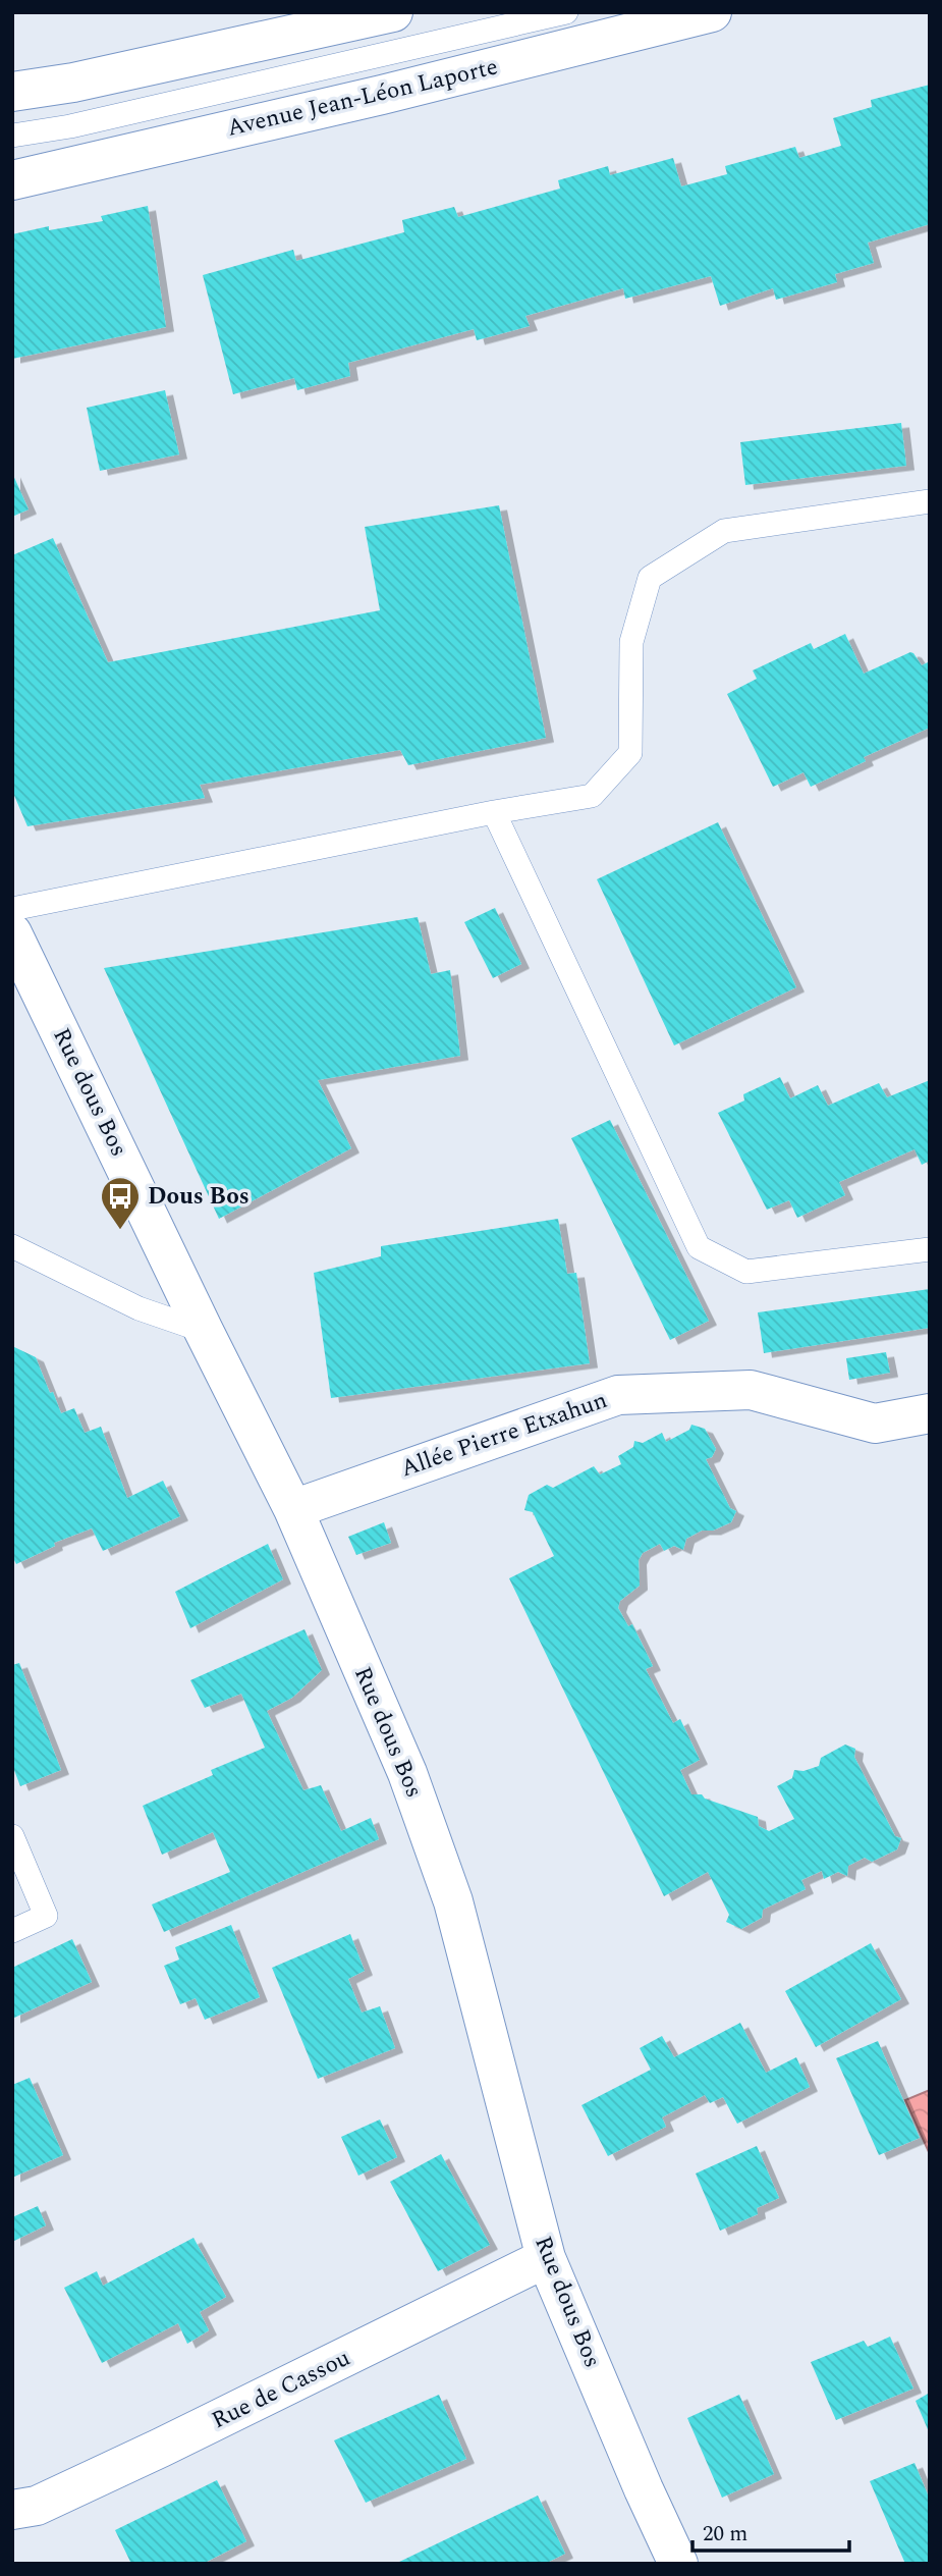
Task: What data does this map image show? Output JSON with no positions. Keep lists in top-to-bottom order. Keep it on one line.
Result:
{"streets":{"street":["Avenue Jean-Léon Laporte","Rue dous Bos","Allée Pierre Etxahun","Rue de Cassou"]},"crossings":[["Rue dous Bos","Allée Pierre Etxahun"],["Rue dous Bos","Rue de Cassou"]],"places":{"bus stop":["Dous Bos"]},"scale_bar":"20 m"}
